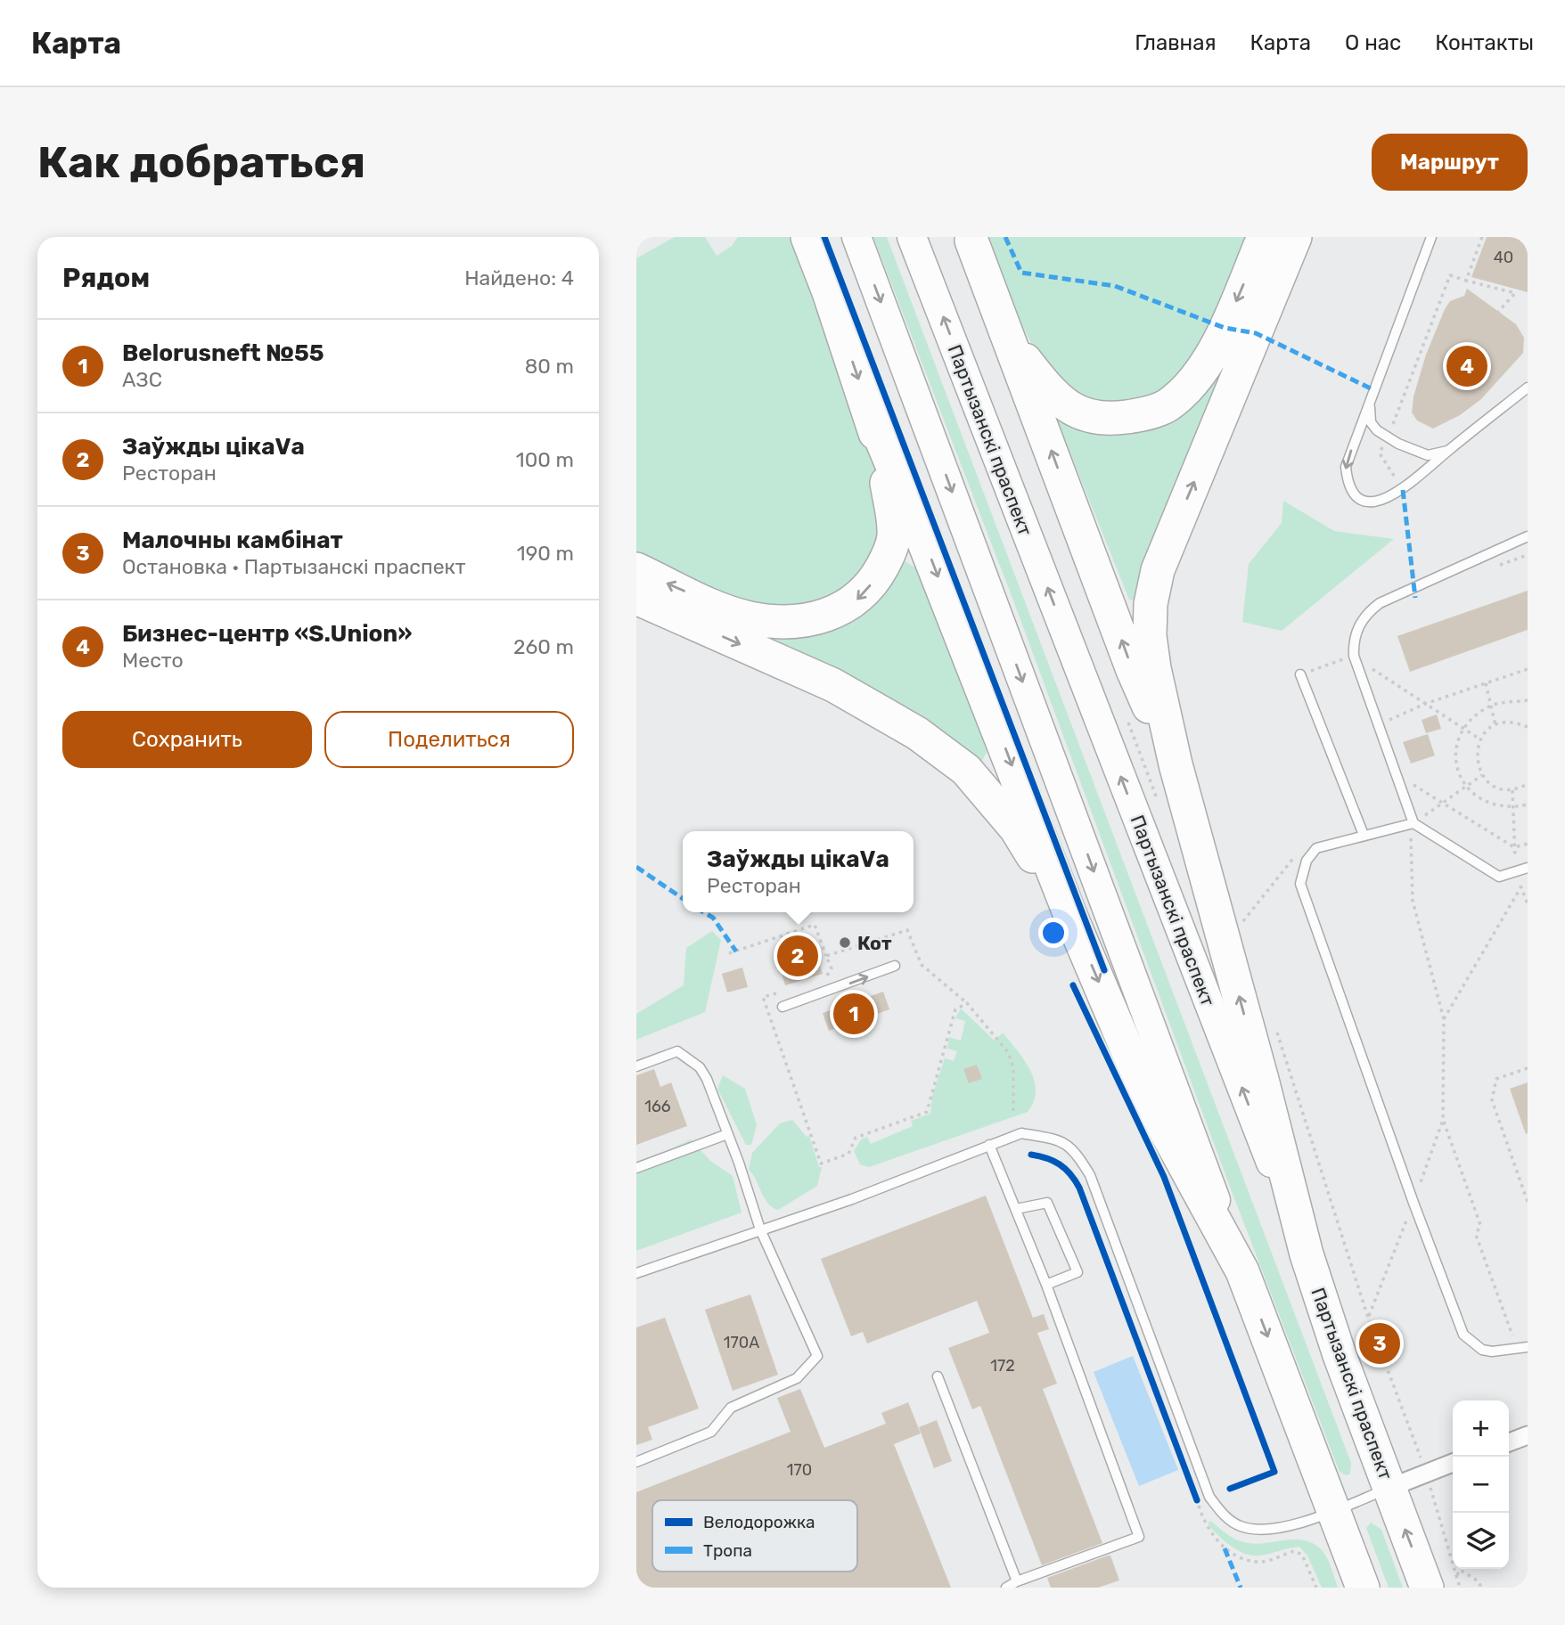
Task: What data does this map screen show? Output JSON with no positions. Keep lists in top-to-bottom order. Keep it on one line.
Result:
{"streets":{"highway":["Партызанскі праспект"]},"places":["Кот"],"house_numbers":["40","166","170А","172","170"],"legend":["Велодорожка","Тропа"],"page":{"header":"Карта","nav":["Главная","Карта","О нас","Контакты"],"buttons":["Маршрут",["Сохранить","Поделиться"]],"title":"Как добраться","heading":["Рядом","Найдено: 4"],"list":[{"mark":"1","name":"Belorusneft №55","note":"АЗС","value":"80 m"},{"mark":"2","name":"Заўжды цікаVа","note":"Ресторан","value":"100 m"},{"mark":"3","name":"Малочны камбінат","note":"Остановка · Партызанскі праспект","value":"190 m"},{"mark":"4","name":"Бизнес-центр «S.Union»","note":"Место","value":"260 m"}],"pins":["4","2","1","3"],"popup":["Заўжды цікаVа","Ресторан"],"map_buttons":["+","−"]}}
